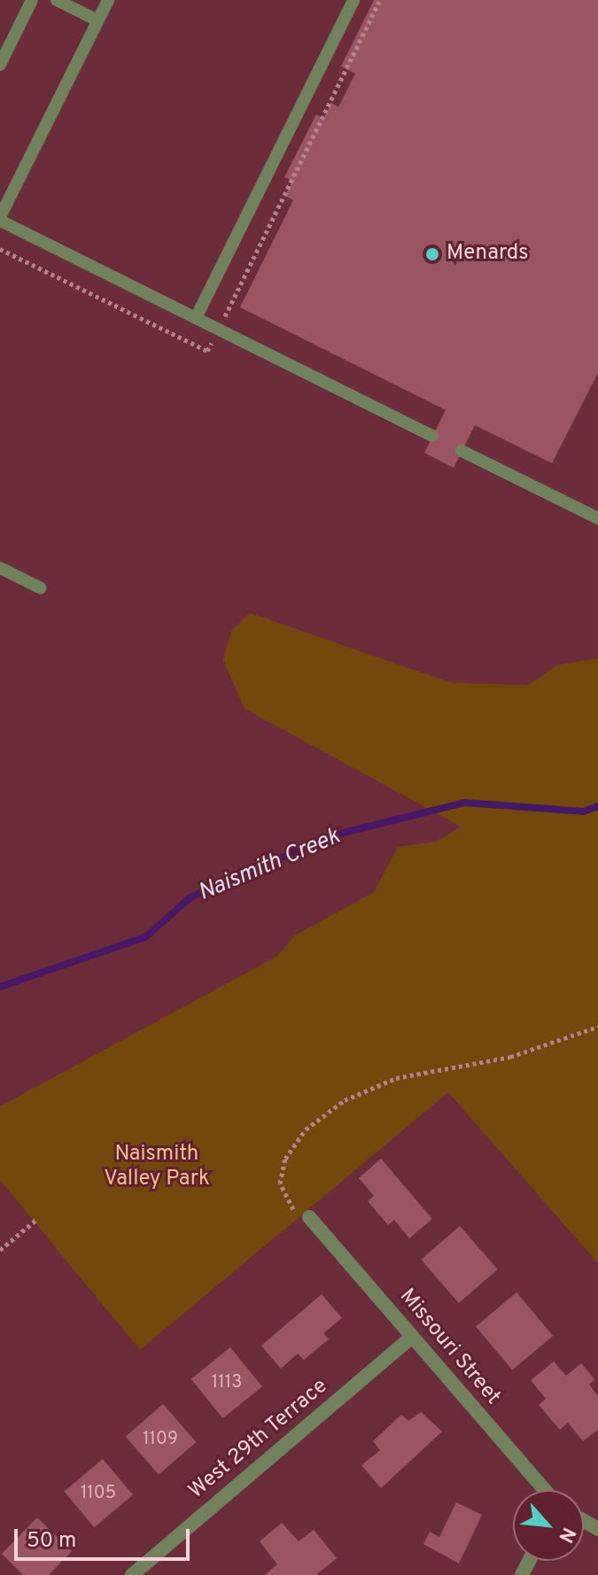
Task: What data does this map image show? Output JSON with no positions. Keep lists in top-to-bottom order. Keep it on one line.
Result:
{"streets":{"street":["Missouri Street","West 29th Terrace"]},"crossings":[["Missouri Street","West 29th Terrace"]],"water":["Naismith Creek"],"parks":["Naismith Valley Park"],"places":["Menards"],"house_numbers":["1113","1109","1105"],"scale_bar":"50 m","north":"bottom right"}
